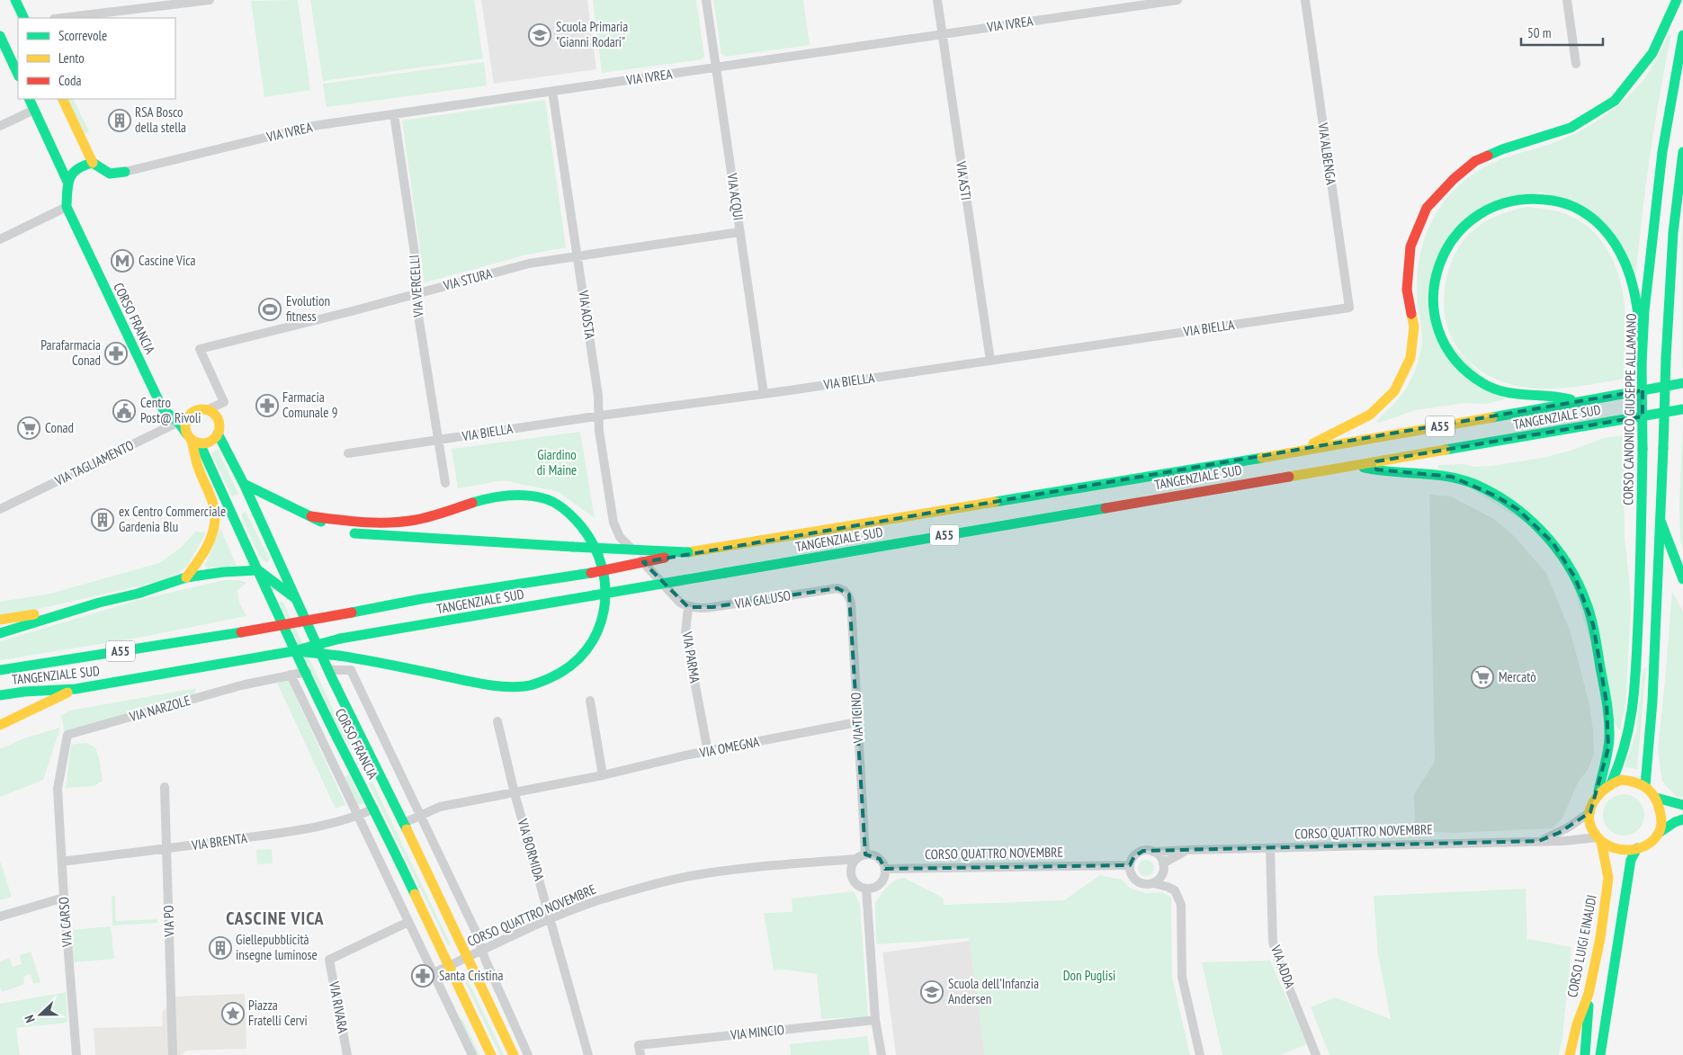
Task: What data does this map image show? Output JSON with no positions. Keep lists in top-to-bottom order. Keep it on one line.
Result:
{"streets":{"main road":["CORSO FRANCIA","CORSO CANONICO GIUSEPPE ALLAMANO","TANGENZIALE SUD","A55","CORSO LUIGI EINAUDI"],"street":["VIA IVREA","VIA ALBENGA","VIA ASTI","VIA ACQUI","VIA STURA","VIA VERCELLI","VIA AOSTA","VIA BIELLA","VIA TAGLIAMENTO","VIA CALUSO","VIA PARMA","VIA NARZOLE","VIA TICINO","VIA OMEGNA","CORSO QUATTRO NOVEMBRE","VIA BRENTA","VIA BORMIDA","VIA PO","VIA CARSO","VIA ADDA","VIA RIVARA","VIA MINCIO"]},"crossings":[["VIA IVREA","VIA ASTI"],["VIA IVREA","VIA ACQUI"],["VIA IVREA","VIA VERCELLI"],["VIA IVREA","VIA AOSTA"],["VIA ALBENGA","VIA BIELLA"],["VIA ASTI","VIA BIELLA"],["VIA ACQUI","VIA STURA"],["VIA ACQUI","VIA BIELLA"],["VIA STURA","VIA VERCELLI"],["VIA STURA","VIA AOSTA"],["VIA STURA","CORSO FRANCIA"],["VIA STURA","VIA TAGLIAMENTO"],["VIA VERCELLI","VIA BIELLA"],["VIA AOSTA","VIA BIELLA"],["VIA AOSTA","VIA CALUSO"],["VIA AOSTA","VIA PARMA"],["CORSO FRANCIA","VIA TAGLIAMENTO"],["CORSO FRANCIA","VIA NARZOLE"],["CORSO FRANCIA","VIA OMEGNA"],["CORSO FRANCIA","CORSO QUATTRO NOVEMBRE"],["CORSO FRANCIA","VIA BRENTA"],["CORSO CANONICO GIUSEPPE ALLAMANO","CORSO QUATTRO NOVEMBRE"],["CORSO CANONICO GIUSEPPE ALLAMANO","CORSO LUIGI EINAUDI"],["VIA CALUSO","VIA PARMA"],["VIA CALUSO","VIA TICINO"],["VIA PARMA","VIA OMEGNA"],["VIA NARZOLE","VIA CARSO"],["VIA TICINO","VIA OMEGNA"],["VIA TICINO","CORSO QUATTRO NOVEMBRE"],["VIA OMEGNA","VIA BORMIDA"],["CORSO QUATTRO NOVEMBRE","VIA BORMIDA"],["CORSO QUATTRO NOVEMBRE","CORSO LUIGI EINAUDI"],["CORSO QUATTRO NOVEMBRE","VIA ADDA"],["VIA BRENTA","VIA PO"],["VIA BRENTA","VIA CARSO"]],"districts":["CASCINE VICA"],"parks":["Giardino di Maine","Don Puglisi"],"places":{"school or university":["Scuola Primaria \"Gianni Rodari\"","Scuola dell'Infanzia Andersen"],"building":["RSA Bosco della stella","ex Centro Commerciale Gardenia Blu","Giellepubblicità insegne luminose"],"metro station":["Cascine Vica"],"sports":["Evolution fitness"],"pharmacy":["Parafarmacia Conad","Farmacia Comunale 9","Santa Cristina"],"public building":["Centro Post@ Rivoli"],"supermarket":["Conad","Mercatò"],"place":["Piazza Fratelli Cervi"]},"legend":["Scorrevole","Lento","Coda"],"scale_bar":"50 m","north":"left"}
